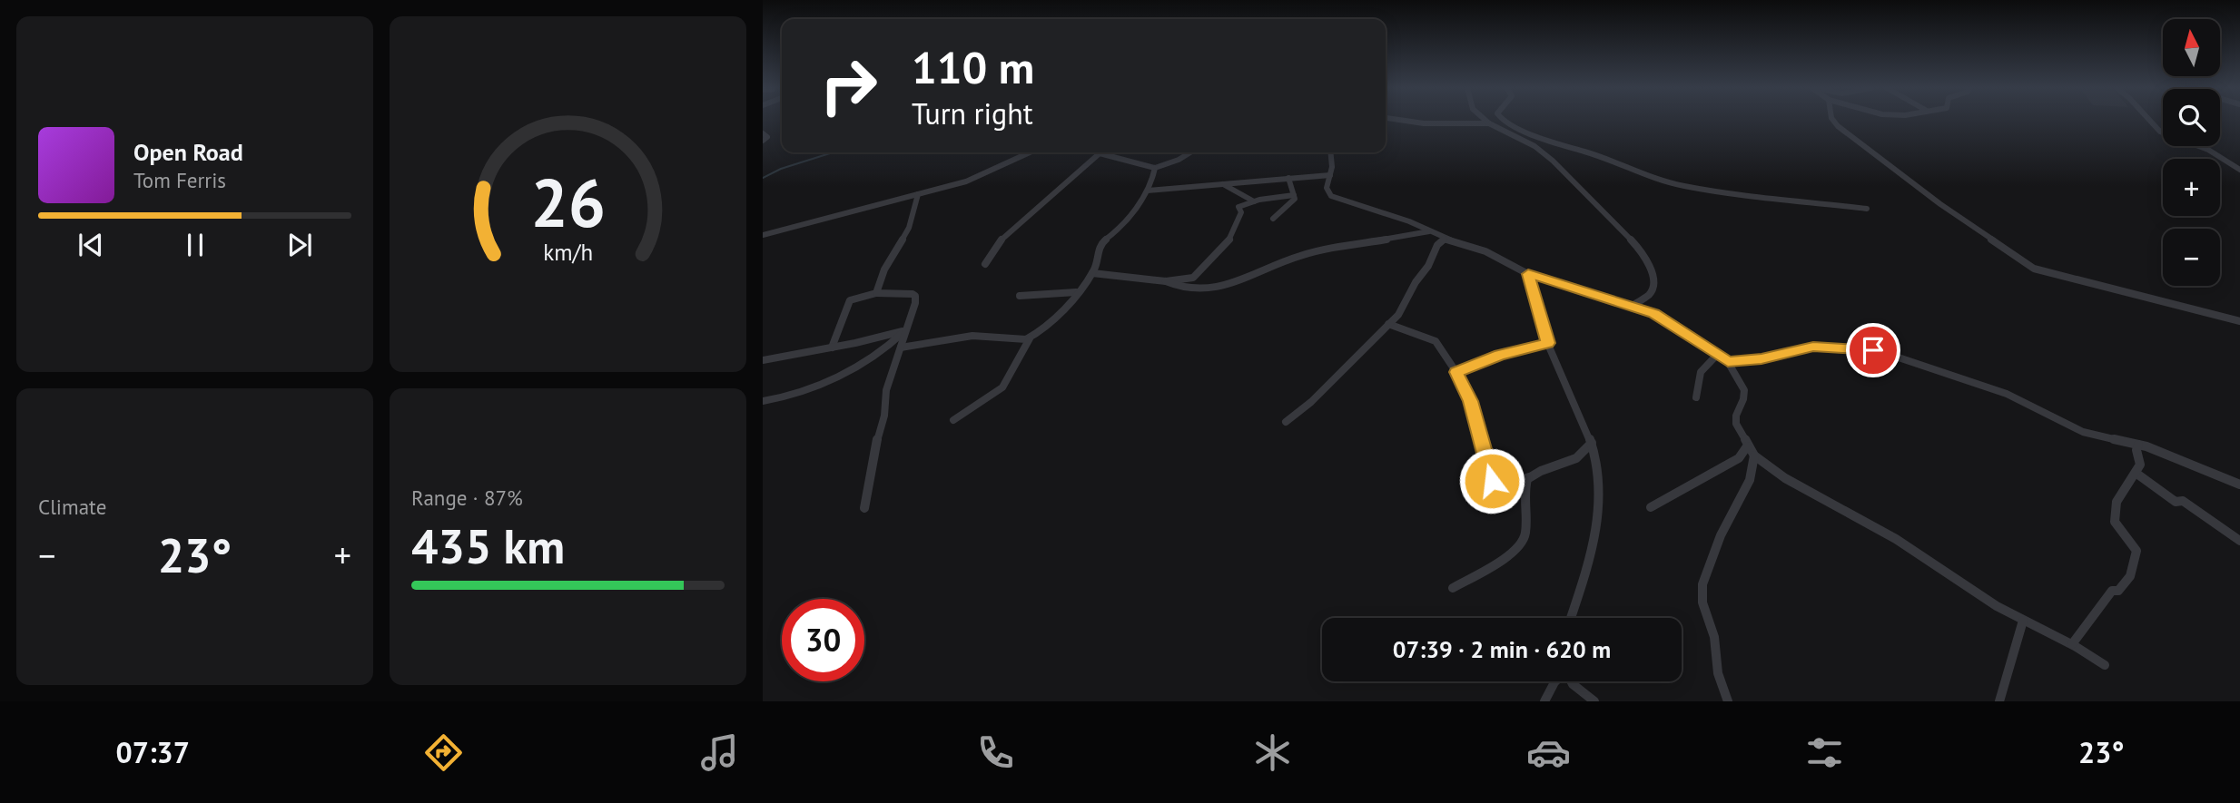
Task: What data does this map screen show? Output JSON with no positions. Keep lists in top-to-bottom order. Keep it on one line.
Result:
{"north":"top","page":{"map_buttons":["+","−"],"turn":["110 m","Turn right"],"song":["Open Road","Tom Ferris"],"tile":["Climate",["Range · 87%","435 km"]],"heat":["−","23°","+"],"limit":"30","trip":"07:39 · 2 min · 620 m","tabs":["07:37","23°"],"gauge":["26","km/h"]}}
